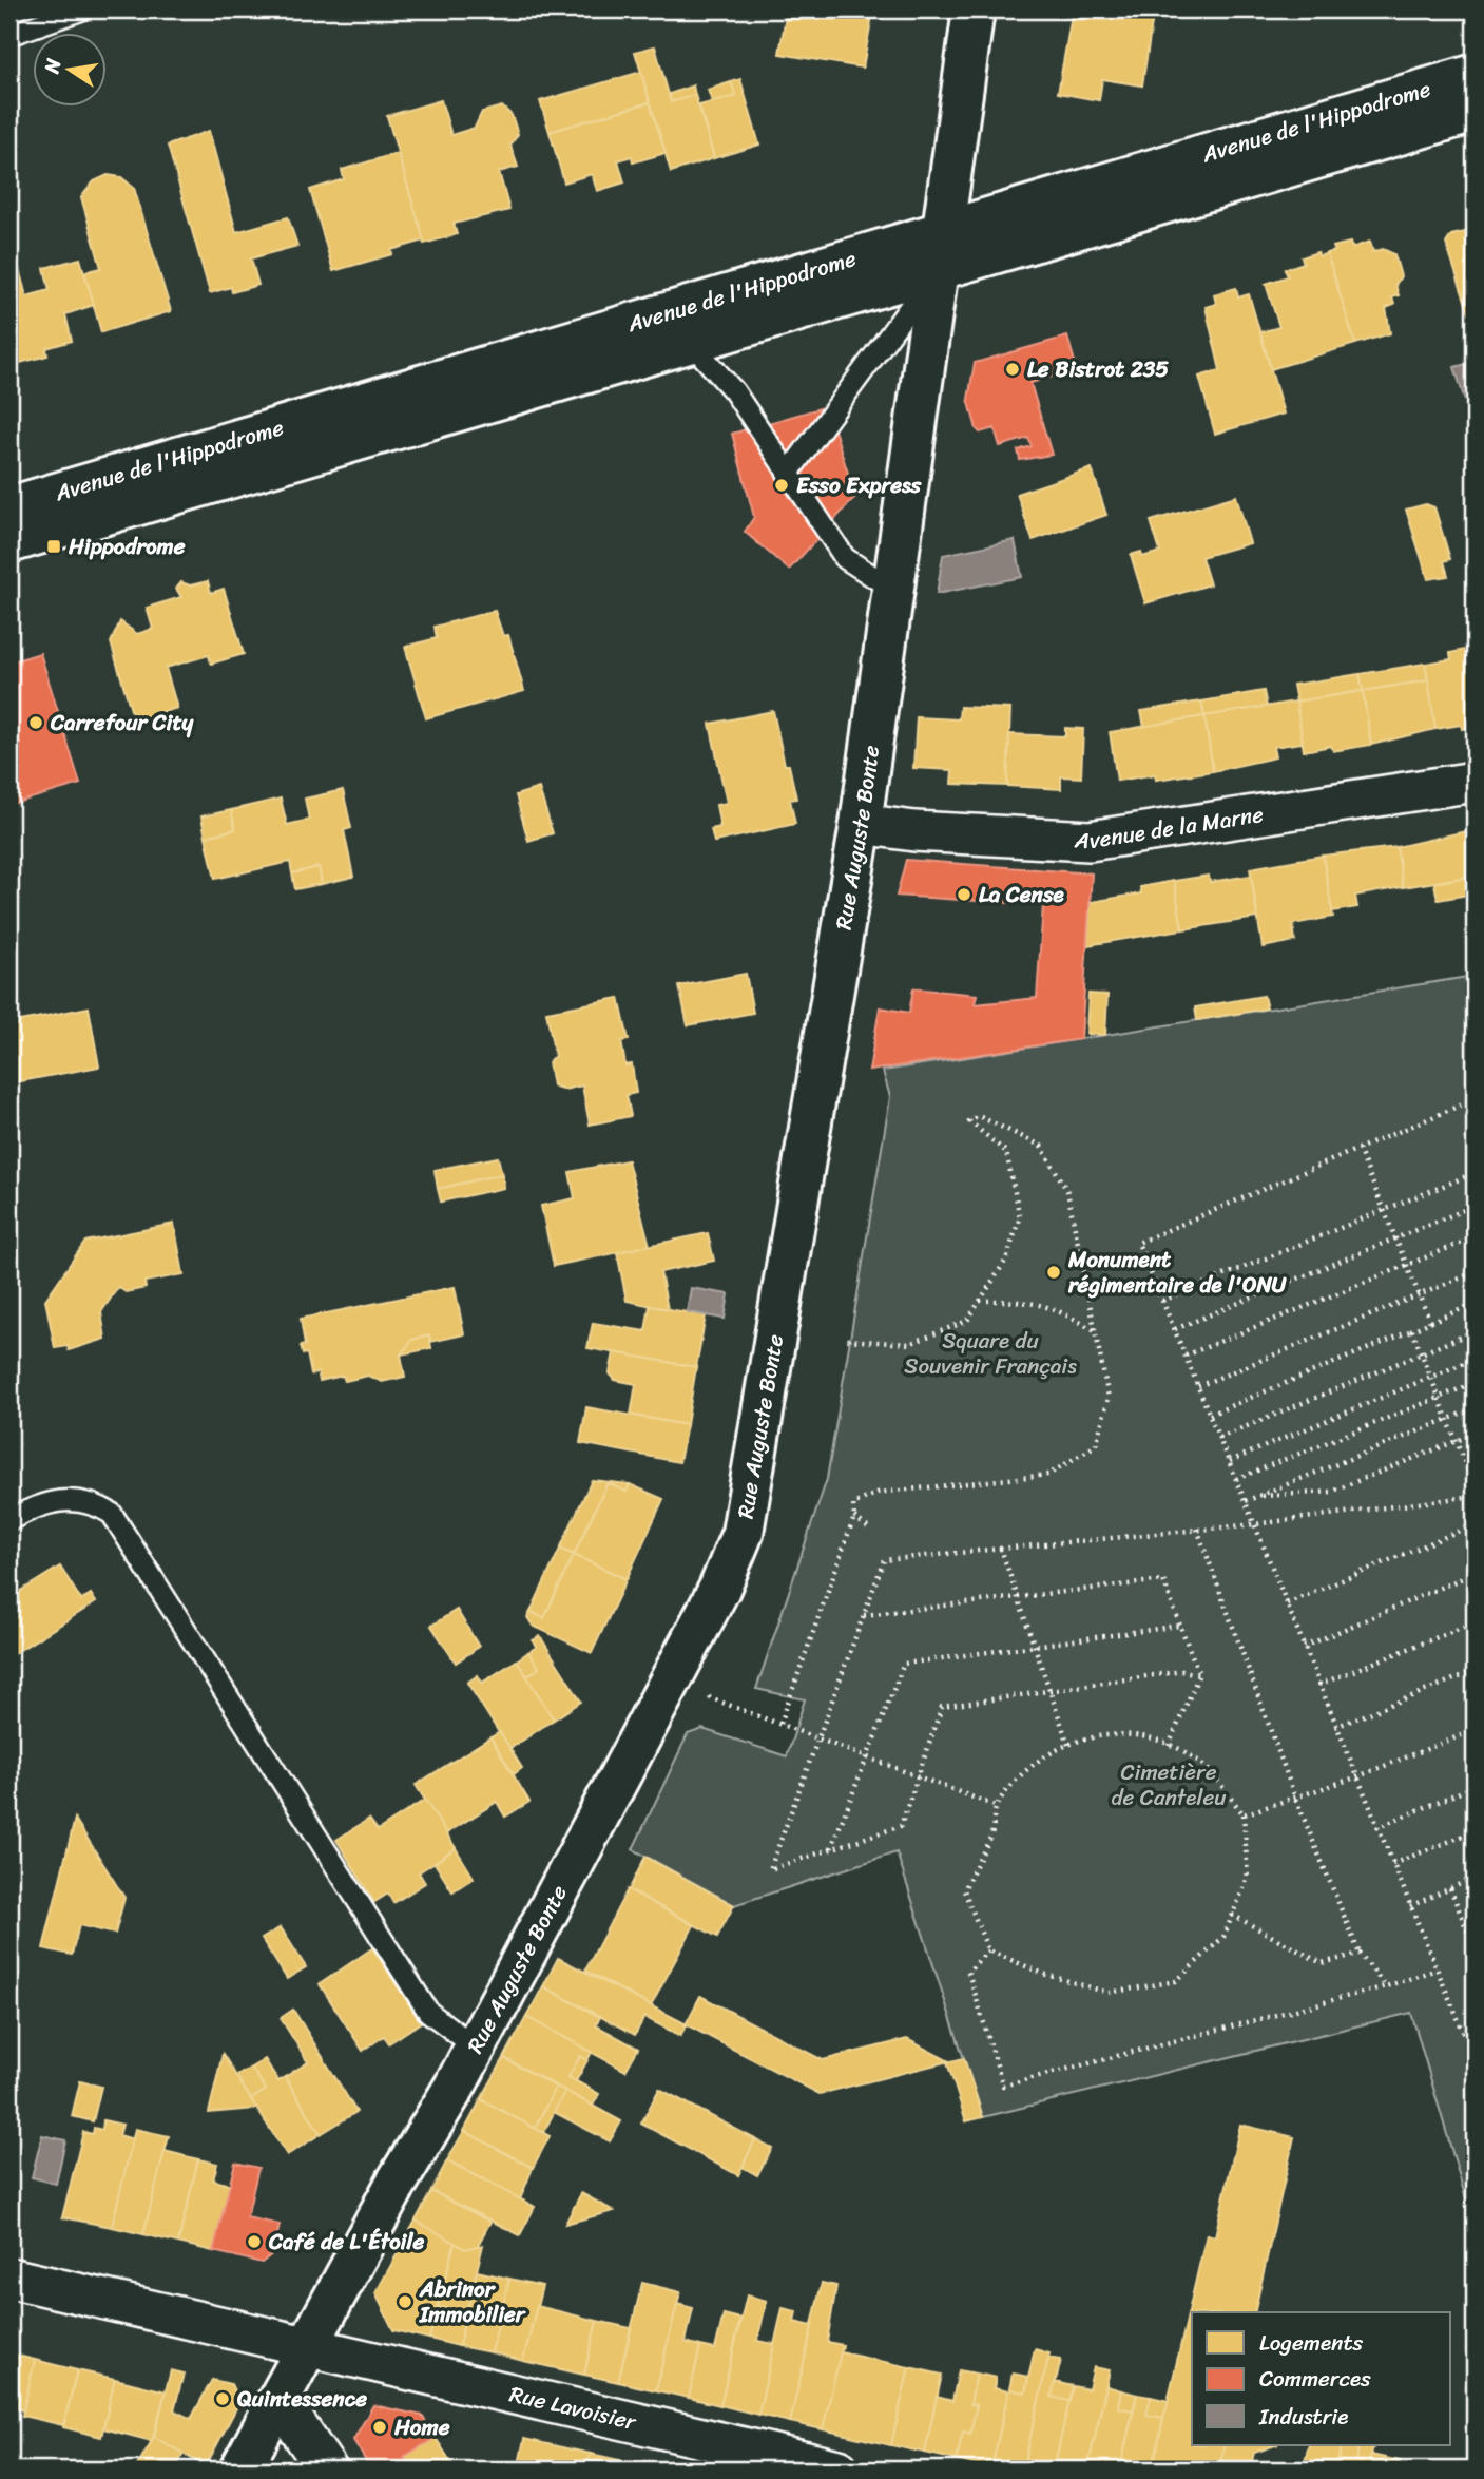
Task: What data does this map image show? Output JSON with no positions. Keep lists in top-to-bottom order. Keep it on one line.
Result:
{"streets":{"main road":["Avenue de l'Hippodrome","Rue Auguste Bonte"],"street":["Avenue de la Marne","Rue Lavoisier"]},"crossings":[["Avenue de l'Hippodrome","Rue Auguste Bonte"],["Avenue de la Marne","Rue Auguste Bonte"],["Rue Auguste Bonte","Rue Lavoisier"]],"parks":["Square du Souvenir Français","Cimetière de Canteleu"],"places":{"other":["Le Bistrot 235","Esso Express","Carrefour City","La Cense","Monument régimentaire de l'ONU","Café de L'Étoile","Abrinor Immobilier","Quintessence","Home"],"transit":["Hippodrome"]},"legend":["Logements","Commerces","Industrie"],"north":"left"}
